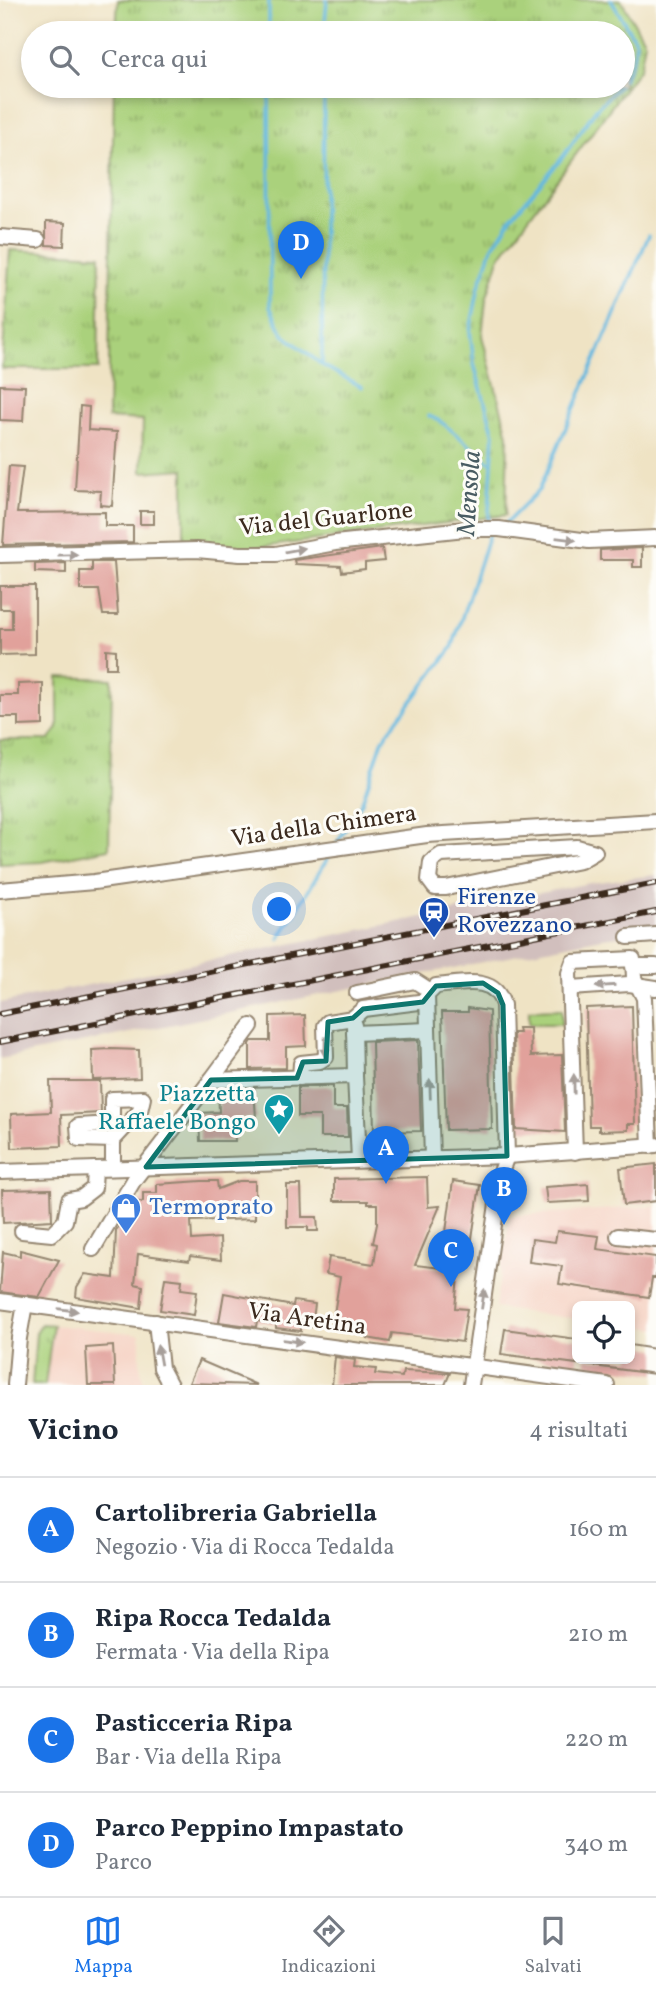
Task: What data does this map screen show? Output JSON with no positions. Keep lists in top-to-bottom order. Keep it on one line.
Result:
{"streets":{"street":["Via del Guarlone","Via della Chimera","Via Aretina"]},"one_way":["Via del Guarlone","Via Aretina"],"water":["Mensola"],"places":{"station":["Firenze Rovezzano"],"place":["Piazzetta Raffaele Bongo"],"shop":["Termoprato"]},"page":{"search":"Cerca qui","pins":["D","A","B","C"],"heading":["Vicino","4 risultati"],"list":[{"mark":"A","name":"Cartolibreria Gabriella","note":"Negozio · Via di Rocca Tedalda","value":"160 m"},{"mark":"B","name":"Ripa Rocca Tedalda","note":"Fermata · Via della Ripa","value":"210 m"},{"mark":"C","name":"Pasticceria Ripa","note":"Bar · Via della Ripa","value":"220 m"},{"mark":"D","name":"Parco Peppino Impastato","note":"Parco","value":"340 m"}],"nav":["Mappa","Indicazioni","Salvati"]}}
